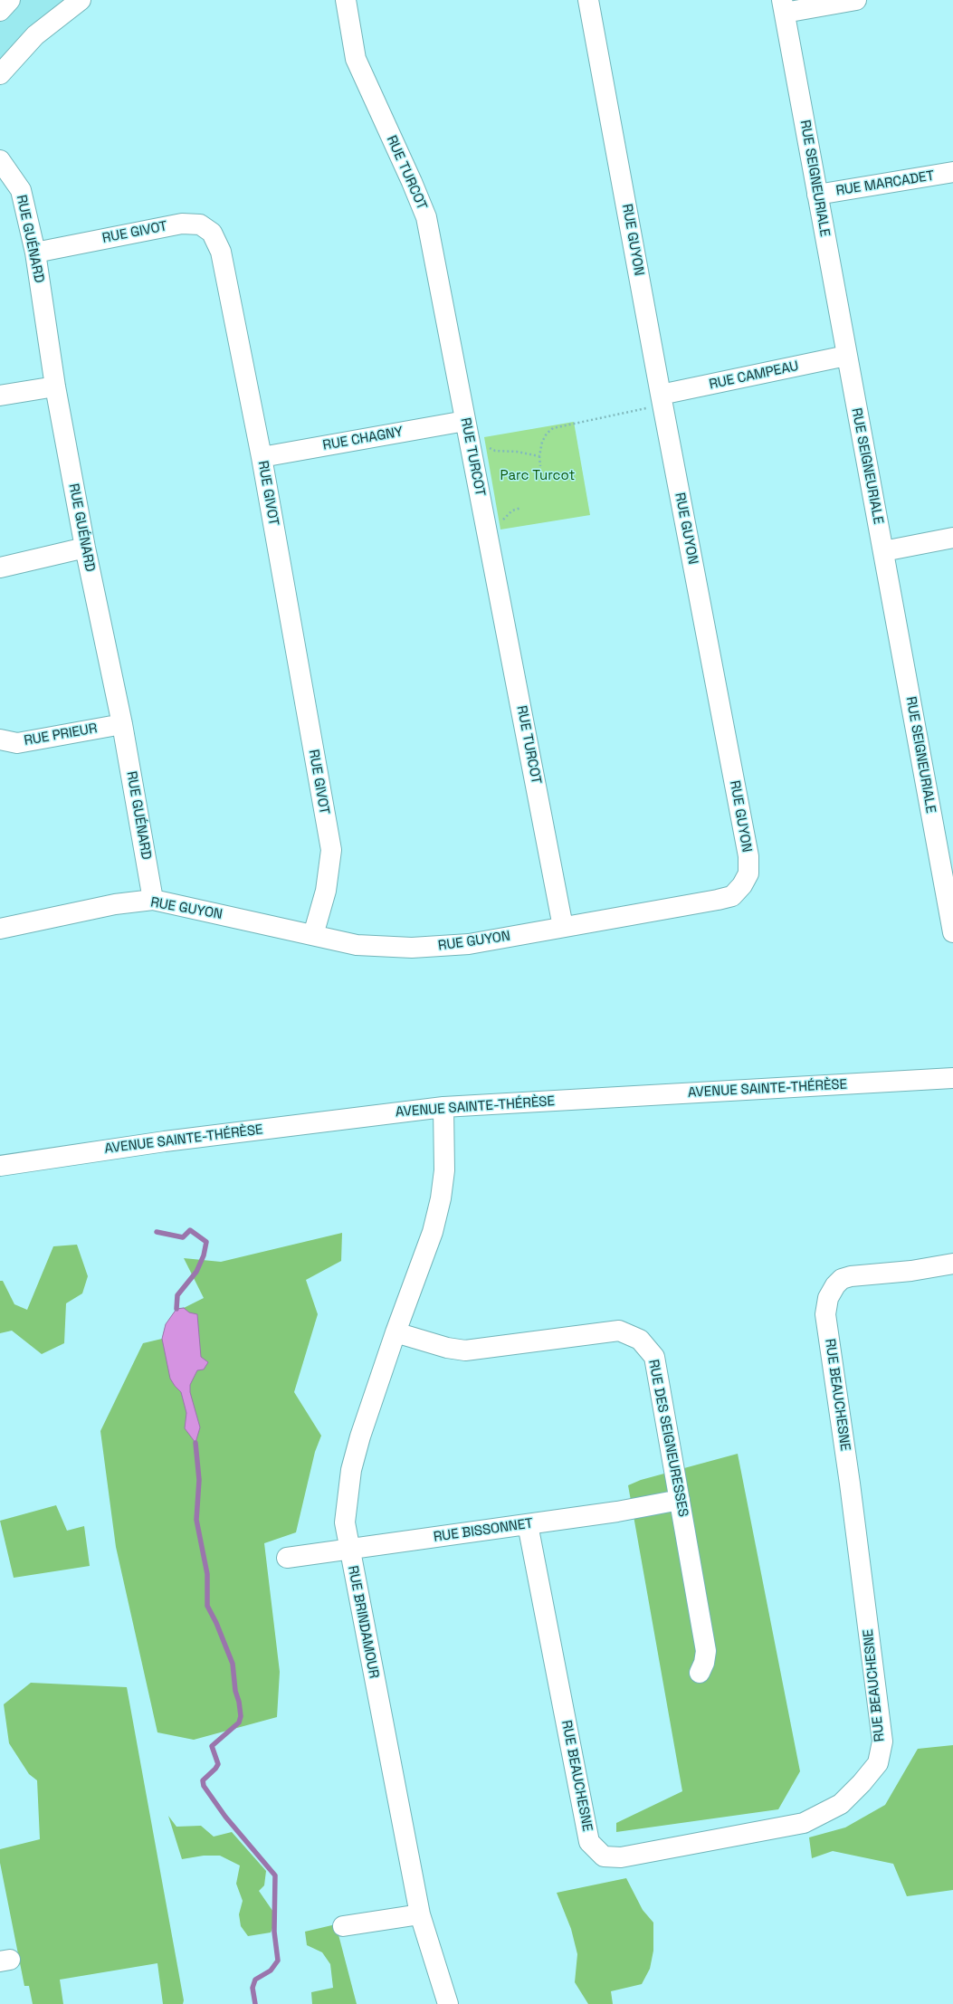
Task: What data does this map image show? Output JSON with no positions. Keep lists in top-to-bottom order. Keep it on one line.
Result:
{"streets":{"street":["RUE TURCOT","RUE SEIGNEURIALE","RUE MARCADET","RUE GIVOT","RUE GUÉNARD","RUE GUYON","RUE CAMPEAU","RUE CHAGNY","RUE PRIEUR","AVENUE SAINTE-THÉRÈSE","RUE BEAUCHESNE","RUE DES SEIGNEURESSES","RUE BISSONNET","RUE BRINDAMOUR"]},"crossings":[["RUE TURCOT","RUE GUYON"],["RUE TURCOT","RUE CHAGNY"],["RUE SEIGNEURIALE","RUE MARCADET"],["RUE SEIGNEURIALE","RUE CAMPEAU"],["RUE GIVOT","RUE GUÉNARD"],["RUE GIVOT","RUE GUYON"],["RUE GIVOT","RUE CHAGNY"],["RUE GUÉNARD","RUE GUYON"],["RUE GUÉNARD","RUE PRIEUR"],["RUE GUYON","RUE CAMPEAU"],["AVENUE SAINTE-THÉRÈSE","RUE BRINDAMOUR"],["RUE BEAUCHESNE","RUE BISSONNET"],["RUE DES SEIGNEURESSES","RUE BISSONNET"],["RUE DES SEIGNEURESSES","RUE BRINDAMOUR"],["RUE BISSONNET","RUE BRINDAMOUR"]],"parks":["Parc Turcot"]}
